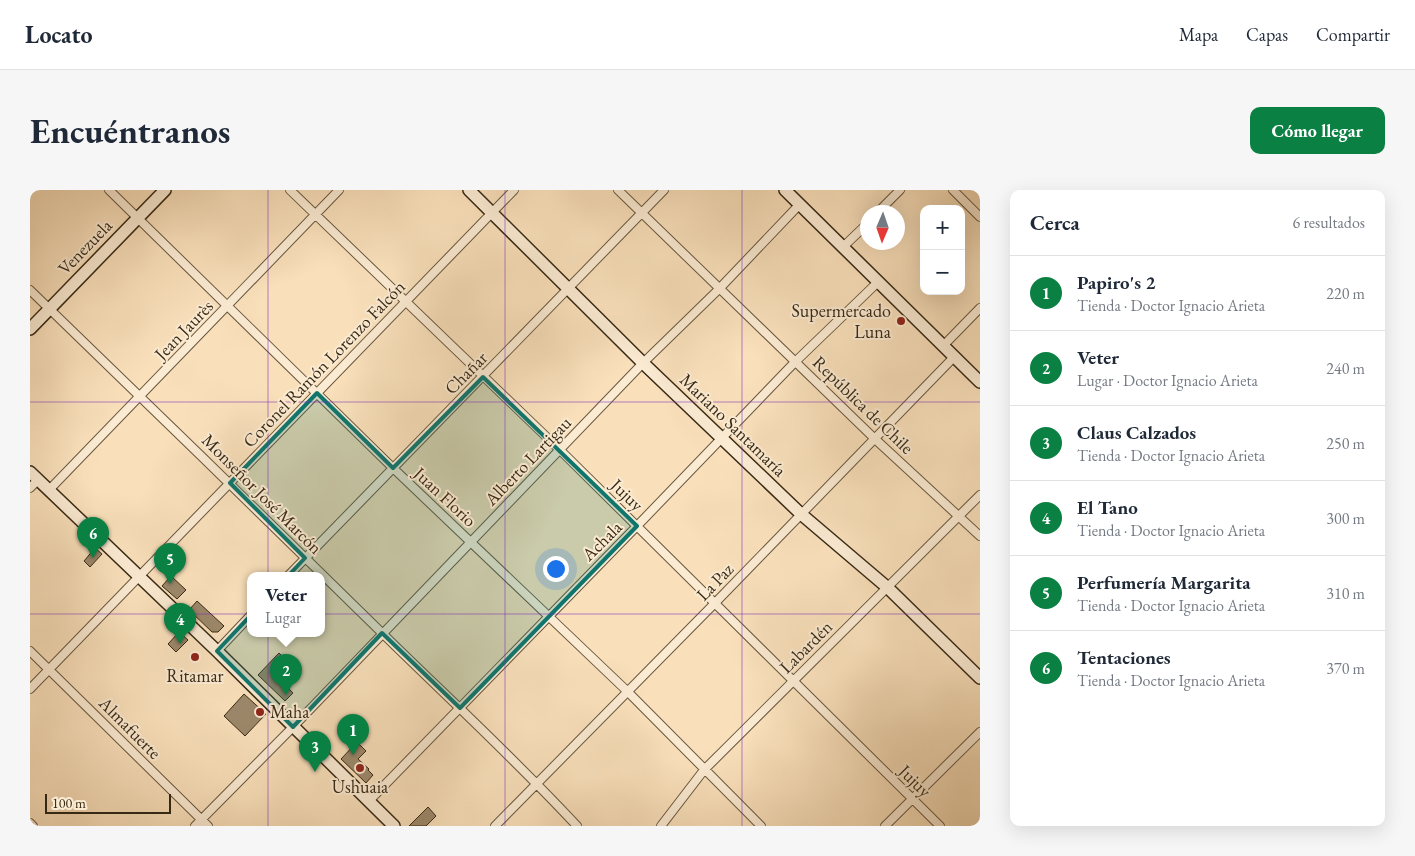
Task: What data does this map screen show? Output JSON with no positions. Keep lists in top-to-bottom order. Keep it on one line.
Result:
{"streets":{"street":["Venezuela","Jean Jaurès","Coronel Ramón Lorenzo Falcón","Chañar","República de Chile","Mariano Santamaría","Alberto Lartigau","Monseñor José Marcón","Jujuy","Juan Florio","Achala","La Paz","Labardén","Almafuerte"]},"crossings":[["Venezuela","Monseñor José Marcón"],["Venezuela","Juan Florio"],["Jean Jaurès","Monseñor José Marcón"],["Jean Jaurès","Jujuy"],["Jean Jaurès","Juan Florio"],["Coronel Ramón Lorenzo Falcón","Mariano Santamaría"],["Coronel Ramón Lorenzo Falcón","Monseñor José Marcón"],["Coronel Ramón Lorenzo Falcón","Jujuy"],["Coronel Ramón Lorenzo Falcón","Juan Florio"],["Coronel Ramón Lorenzo Falcón","Almafuerte"],["Chañar","República de Chile"],["Chañar","Mariano Santamaría"],["Chañar","Monseñor José Marcón"],["Chañar","Jujuy"],["Chañar","Juan Florio"],["República de Chile","Alberto Lartigau"],["República de Chile","Achala"],["República de Chile","La Paz"],["República de Chile","Labardén"],["Mariano Santamaría","Alberto Lartigau"],["Mariano Santamaría","Achala"],["Mariano Santamaría","La Paz"],["Mariano Santamaría","Labardén"],["Alberto Lartigau","Monseñor José Marcón"],["Alberto Lartigau","Jujuy"],["Alberto Lartigau","Juan Florio"],["Alberto Lartigau","Almafuerte"],["Monseñor José Marcón","Achala"],["Monseñor José Marcón","La Paz"],["Jujuy","Achala"],["Jujuy","La Paz"],["Jujuy","Labardén"],["Juan Florio","Achala"],["Juan Florio","La Paz"],["Juan Florio","Labardén"]],"places":["Supermercado Luna","Ritamar","Maha","Ushuaia"],"scale_bar":"100 m","north":"bottom","page":{"header":"Locato","nav":["Mapa","Capas","Compartir"],"buttons":"Cómo llegar","title":"Encuéntranos","heading":["Cerca","6 resultados"],"map_buttons":["+","−"],"list":[{"mark":"1","name":"Papiro's 2","note":"Tienda · Doctor Ignacio Arieta","value":"220 m"},{"mark":"2","name":"Veter","note":"Lugar · Doctor Ignacio Arieta","value":"240 m"},{"mark":"3","name":"Claus Calzados","note":"Tienda · Doctor Ignacio Arieta","value":"250 m"},{"mark":"4","name":"El Tano","note":"Tienda · Doctor Ignacio Arieta","value":"300 m"},{"mark":"5","name":"Perfumería Margarita","note":"Tienda · Doctor Ignacio Arieta","value":"310 m"},{"mark":"6","name":"Tentaciones","note":"Tienda · Doctor Ignacio Arieta","value":"370 m"}],"pins":["6","5","4","2","1","3"],"popup":["Veter","Lugar"],"scale":"100 m"}}
